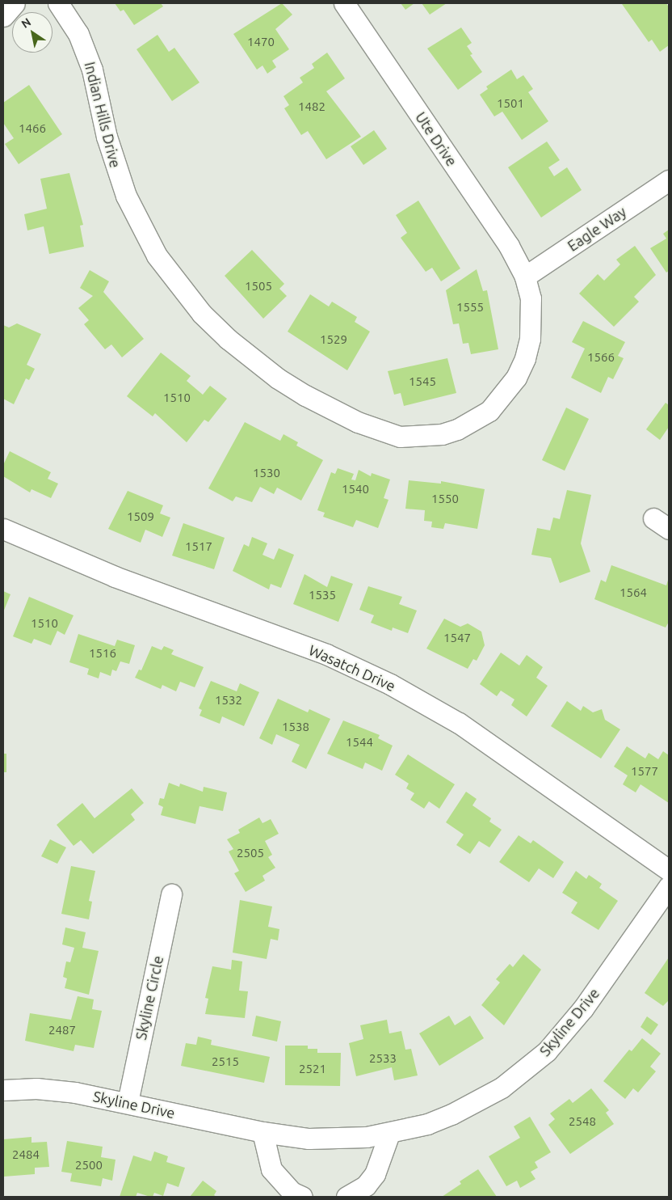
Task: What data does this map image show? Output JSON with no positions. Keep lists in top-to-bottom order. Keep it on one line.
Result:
{"streets":{"street":["Indian Hills Drive","Ute Drive","Eagle Way","Wasatch Drive","Skyline Circle","Skyline Drive"]},"crossings":[["Indian Hills Drive","Ute Drive"],["Indian Hills Drive","Eagle Way"],["Ute Drive","Eagle Way"],["Skyline Circle","Skyline Drive"]],"house_numbers":["1470","1501","1482","1466","1505","1555","1529","1566","1545","1510","1530","1540","1550","1509","1517","1564","1535","1510","1547","1516","1532","1538","1544","1577","2505","2487","2533","2515","2521","2548","2484","2500"],"north":"top left"}
